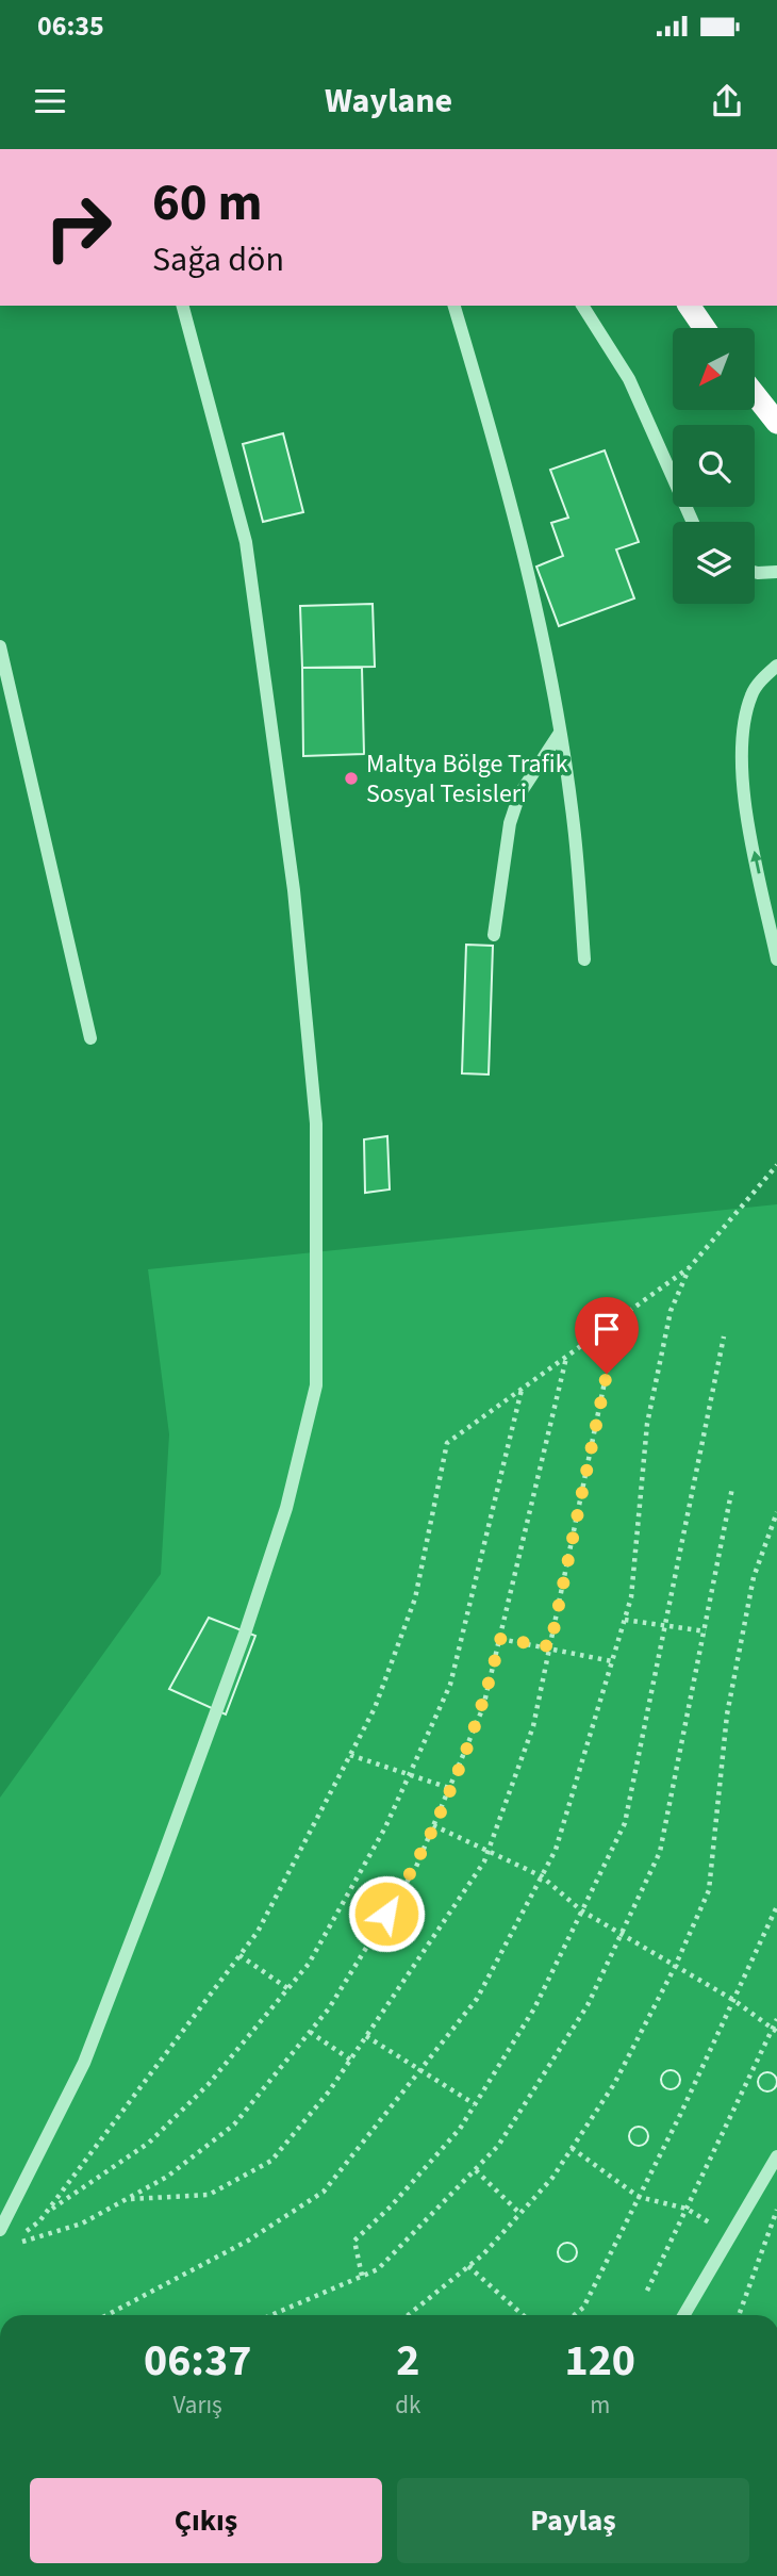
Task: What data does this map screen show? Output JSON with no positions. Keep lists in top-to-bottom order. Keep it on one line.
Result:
{"places":["Maltya Bölge Trafik Sosyal Tesisleri"],"north":"bottom left","page":{"status":"06:35","header":"Waylane","turn":["60 m","Sağa dön"],"eta":["06:37","Varış","2","dk","120","m"],"buttons":["Çıkış","Paylaş"]}}
